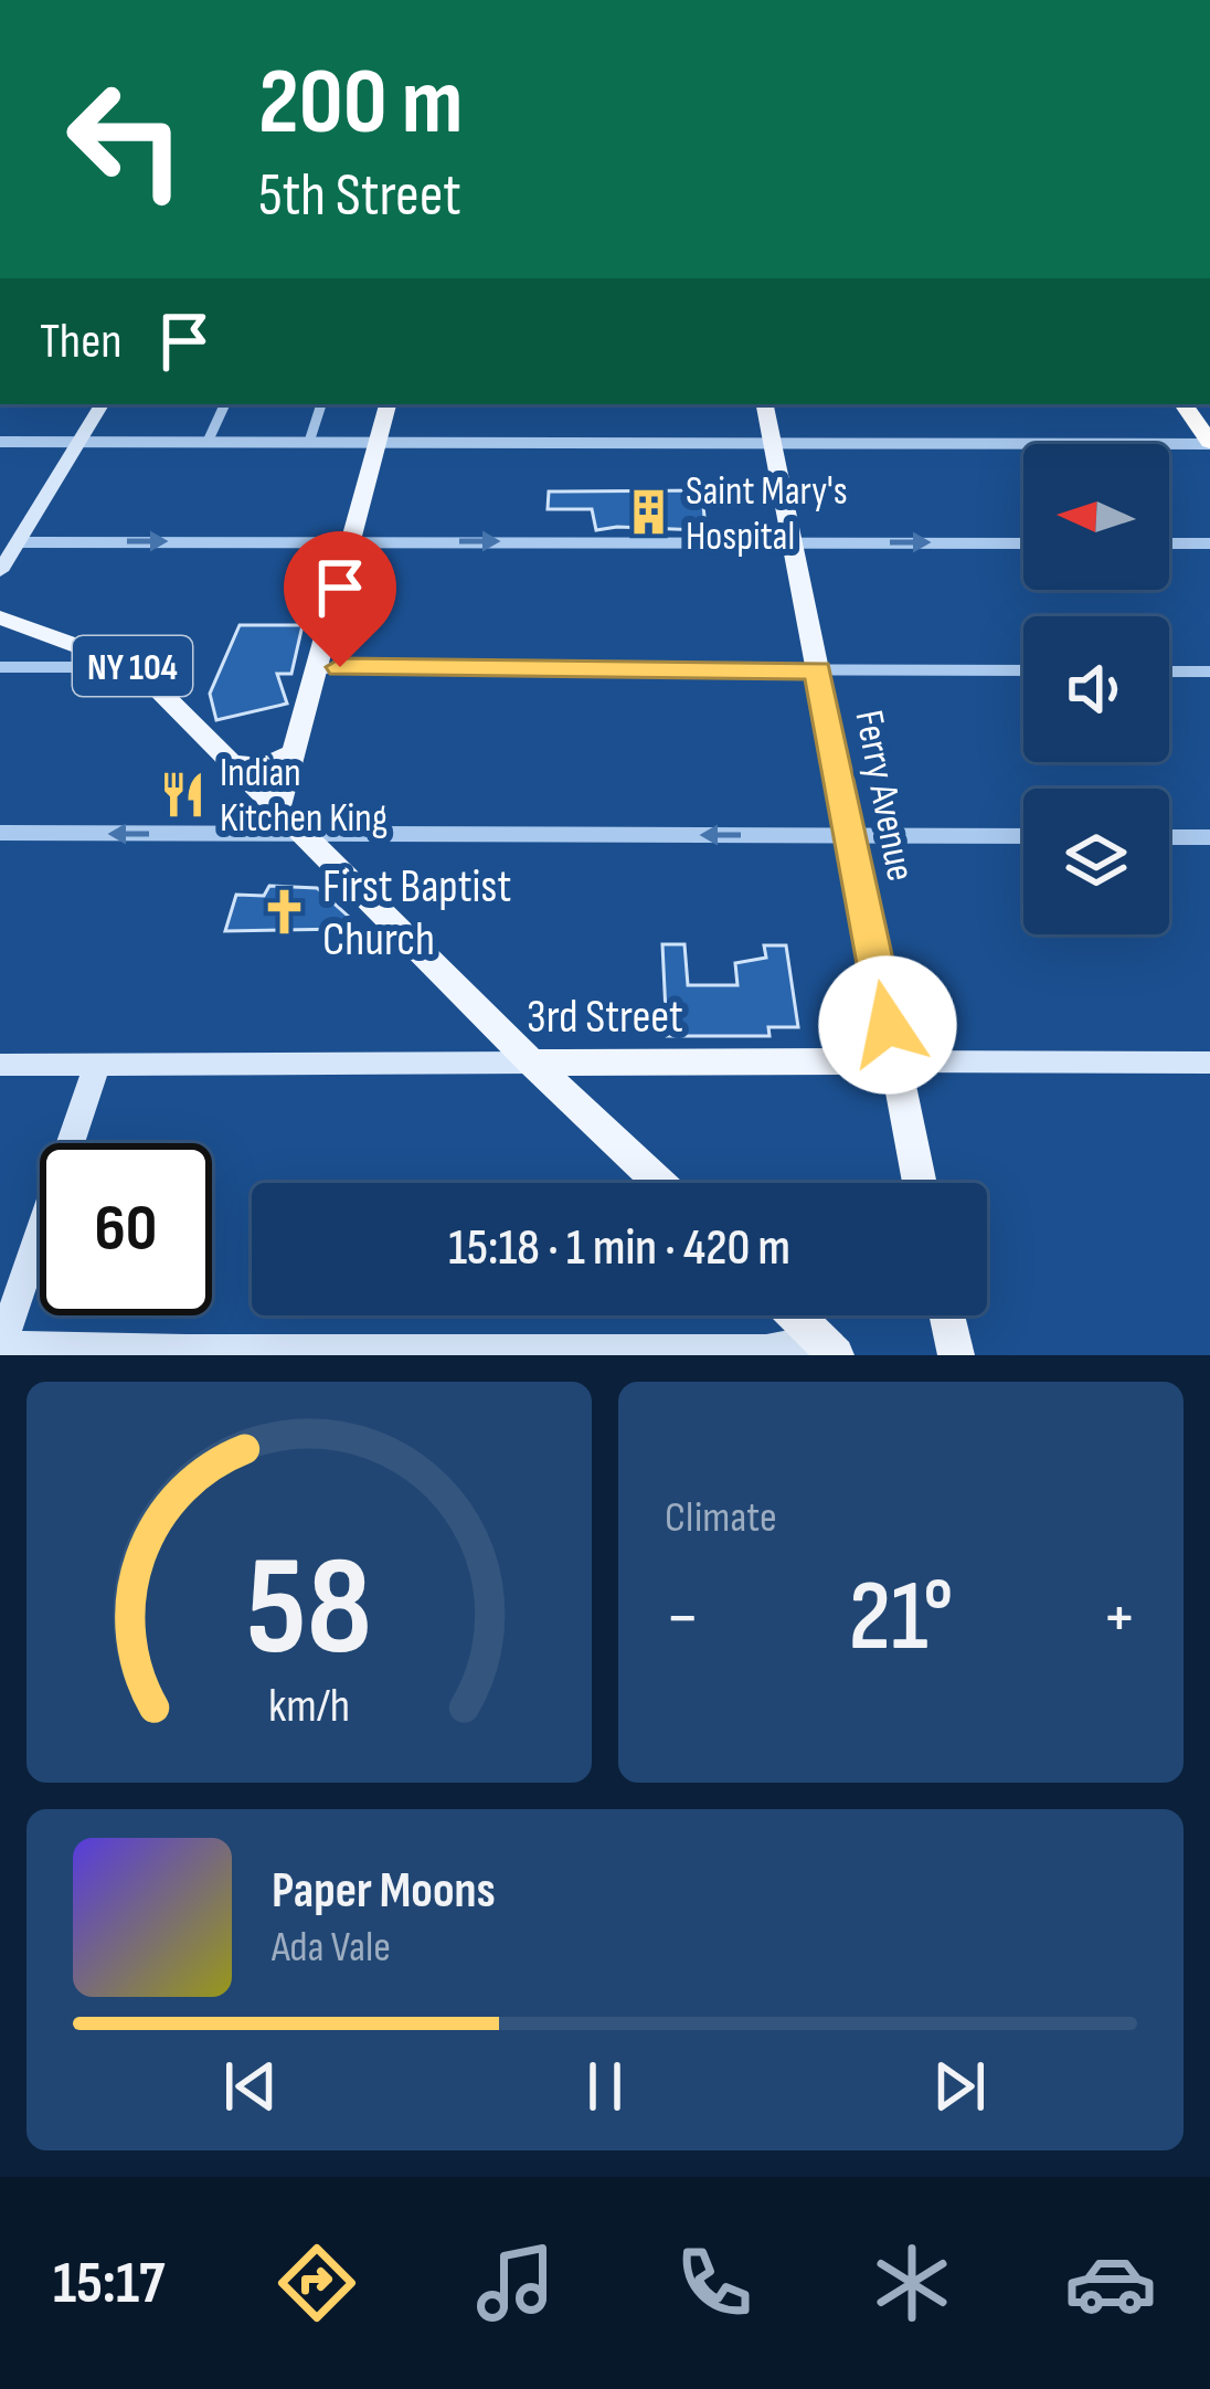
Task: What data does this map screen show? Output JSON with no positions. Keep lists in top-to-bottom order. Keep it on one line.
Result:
{"streets":{"main road":["NY 104","Ferry Avenue","3rd Street"]},"crossings":[["NY 104","3rd Street"],["Ferry Avenue","3rd Street"]],"places":{"building":["Saint Mary's Hospital"],"restaurant":["Indian Kitchen King"],"church":["First Baptist Church"]},"north":"left","page":{"turn":["200 m","5th Street"],"then":"Then","limit":"60","trip":"15:18 · 1 min · 420 m","tile":"Climate","heat":["−","21°","+"],"song":["Paper Moons","Ada Vale"],"tabs":"15:17","gauge":["58","km/h"]}}
